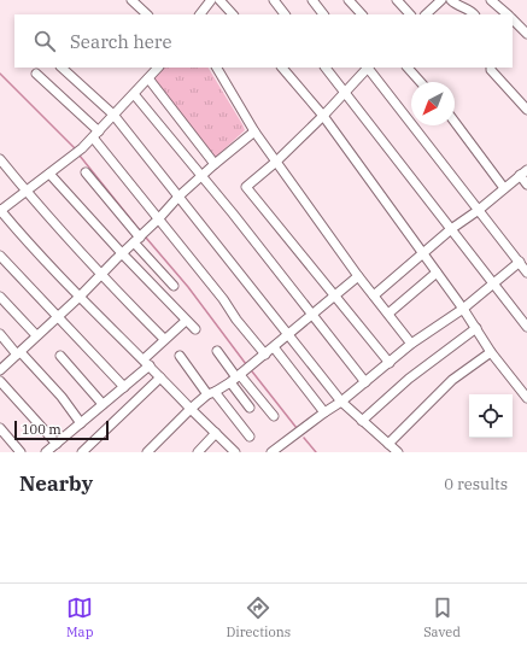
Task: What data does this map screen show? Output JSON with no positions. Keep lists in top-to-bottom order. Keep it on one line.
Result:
{"scale_bar":"100 m","north":"bottom left","page":{"search":"Search here","scale":"100 m","heading":["Nearby","0 results"],"nav":["Map","Directions","Saved"]}}
